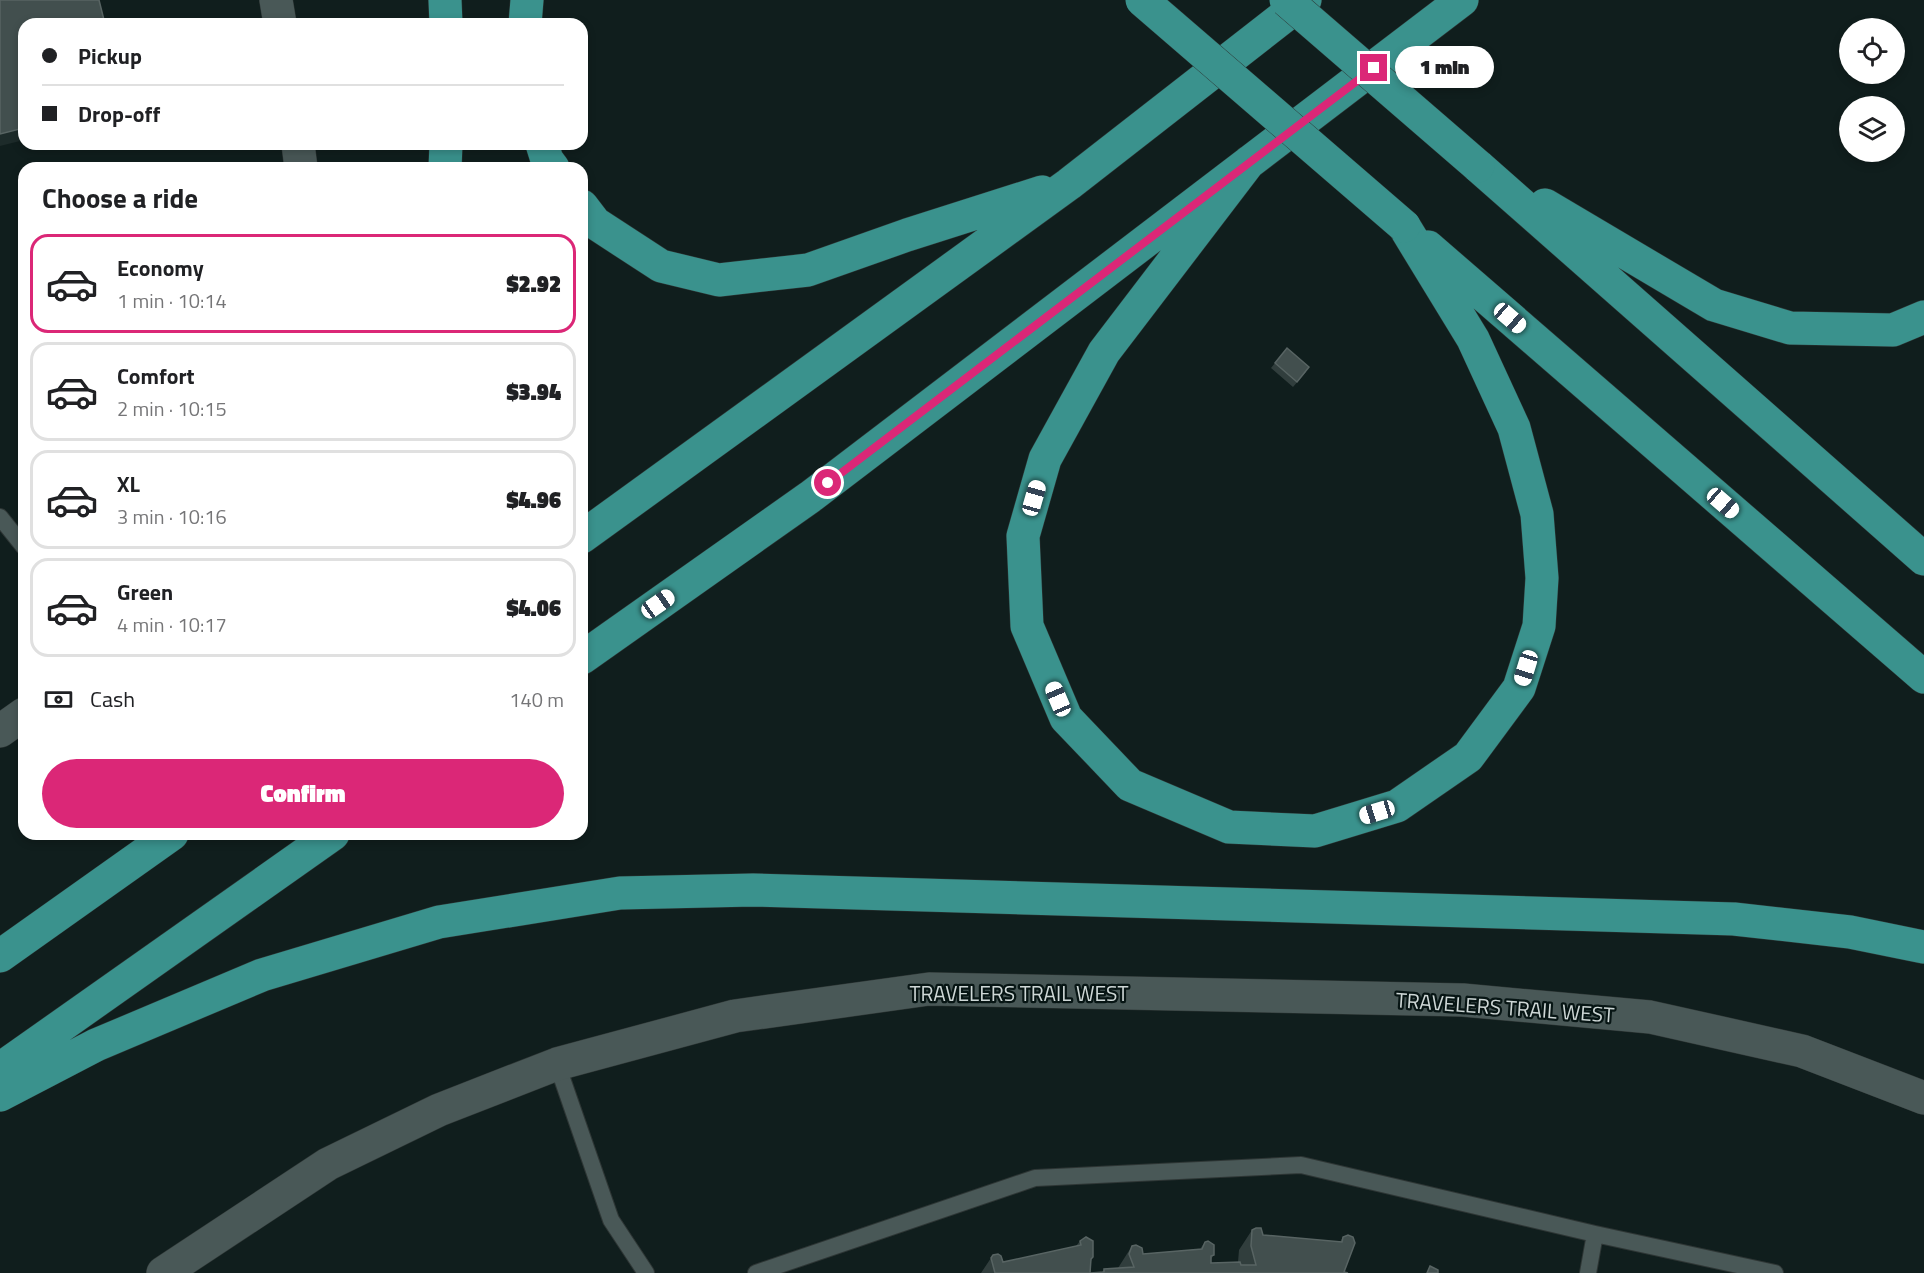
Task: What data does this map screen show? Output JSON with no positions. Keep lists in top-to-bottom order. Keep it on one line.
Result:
{"streets":{"street":["TRAVELERS TRAIL WEST"]},"page":{"banner":["Pickup","Drop-off"],"bubble":"1 min","heading":"Choose a ride","list":[{"name":"Economy","note":"1 min · 10:14","value":"$2.92"},{"name":"Comfort","note":"2 min · 10:15","value":"$3.94"},{"name":"XL","note":"3 min · 10:16","value":"$4.96"},{"name":"Green","note":"4 min · 10:17","value":"$4.06"}],"pay":["Cash","140 m"],"buttons":"Confirm"}}
